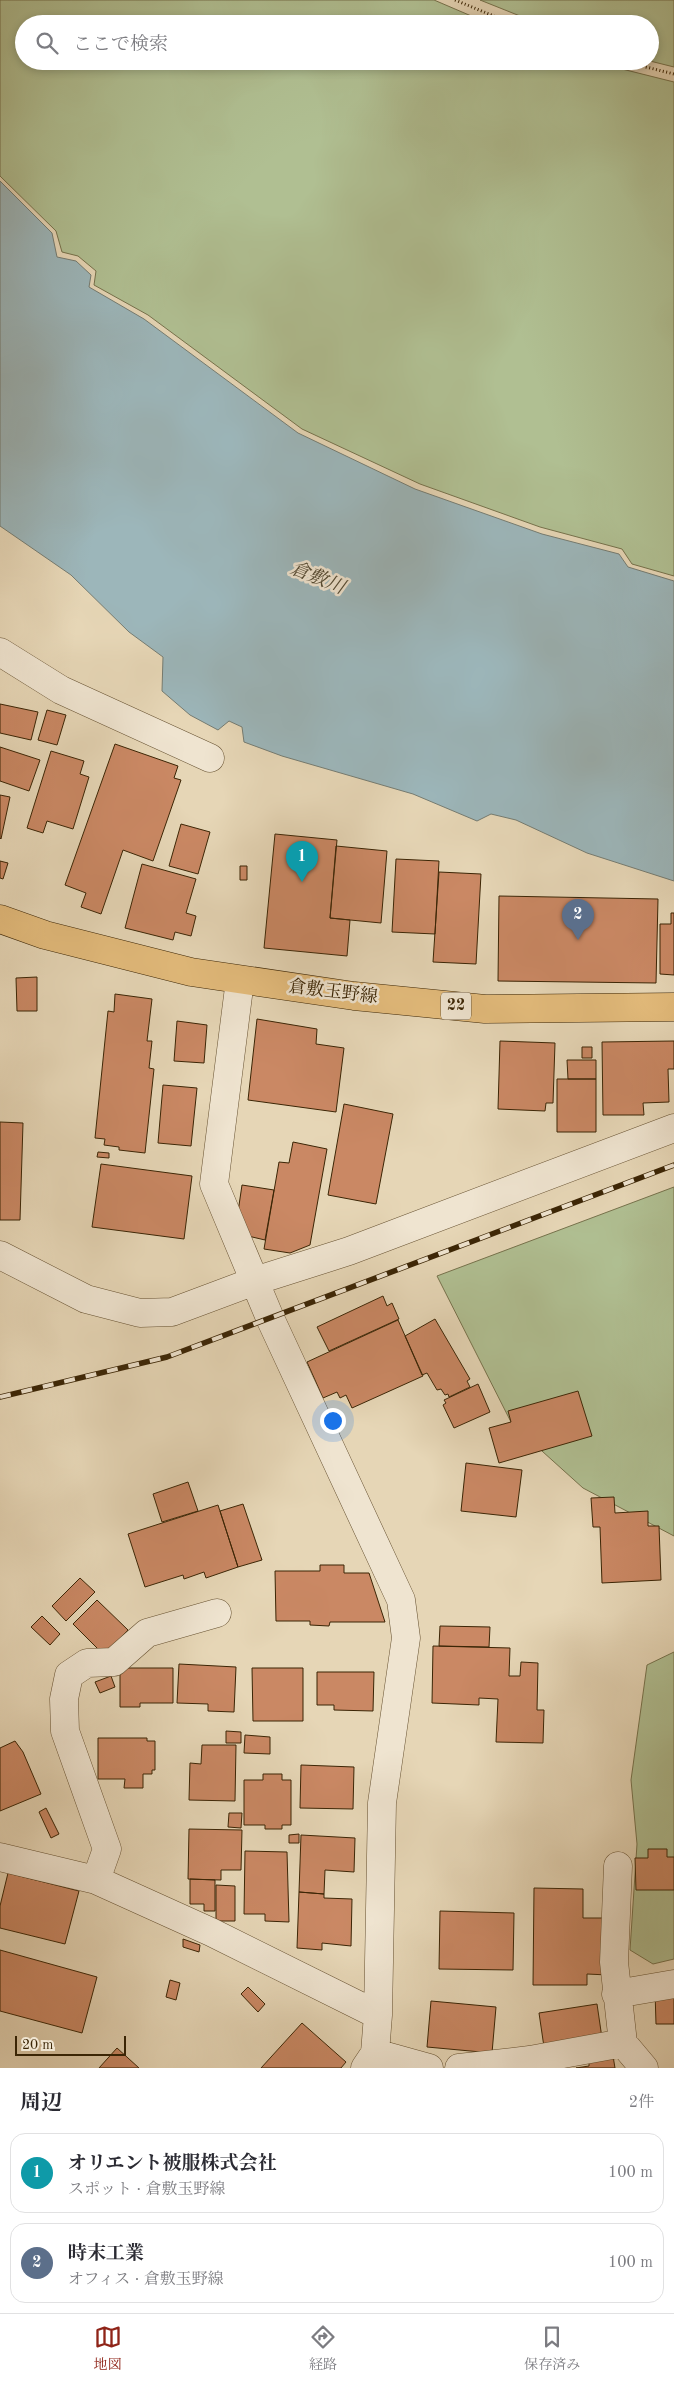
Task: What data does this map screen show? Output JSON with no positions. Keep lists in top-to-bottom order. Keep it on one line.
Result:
{"streets":{"main road":["倉敷玉野線","22"]},"water":["倉敷川"],"scale_bar":"20 m","page":{"search":"ここで検索","pins":["1","2"],"scale":"20 m","heading":["周辺","2件"],"list":[{"mark":"1","name":"オリエント被服株式会社","note":"スポット · 倉敷玉野線","value":"100 m"},{"mark":"2","name":"時末工業","note":"オフィス · 倉敷玉野線","value":"100 m"}],"nav":["地図","経路","保存済み"]}}
